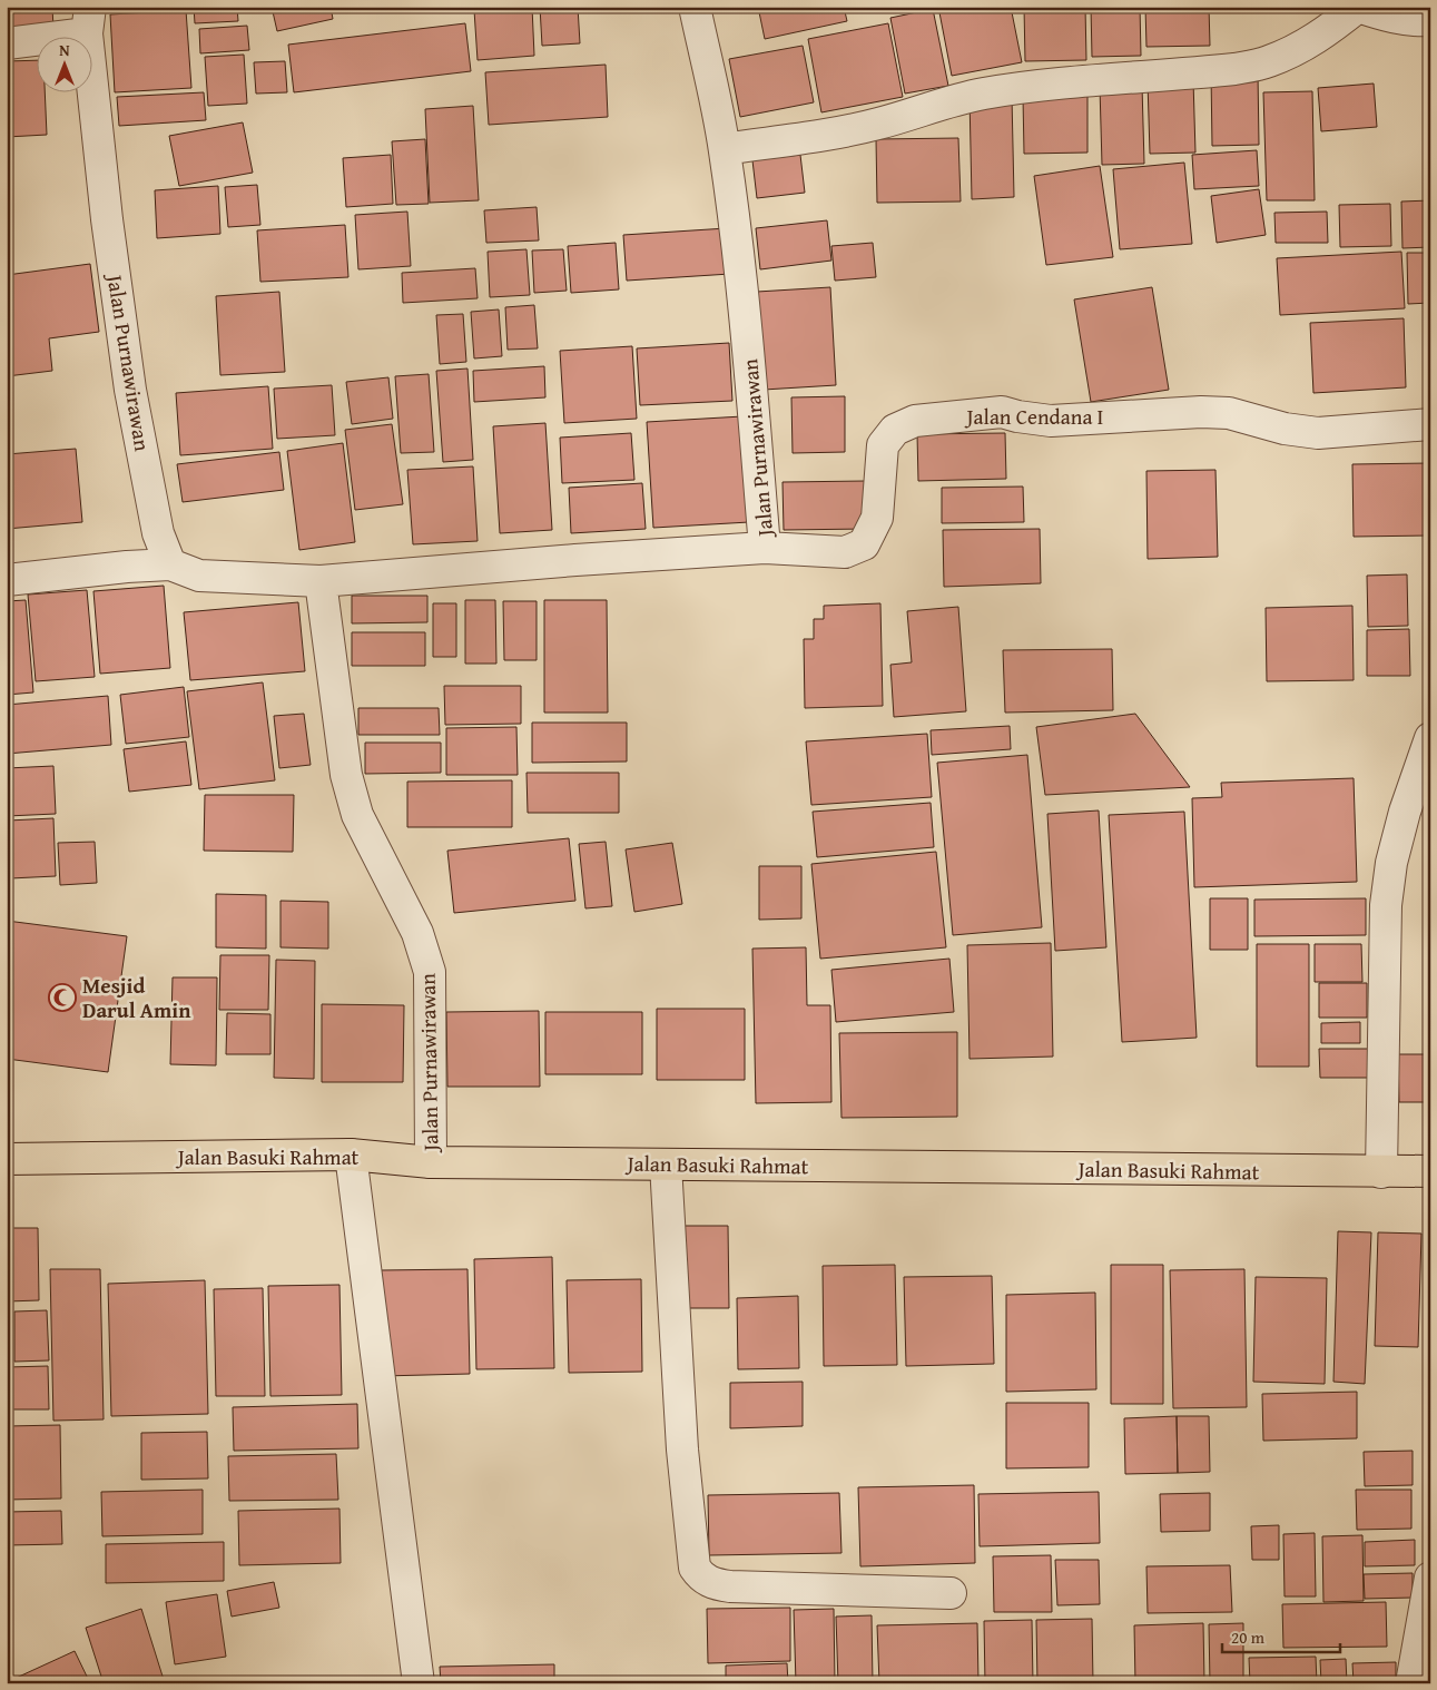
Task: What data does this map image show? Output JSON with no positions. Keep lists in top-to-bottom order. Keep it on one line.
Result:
{"streets":{"highway":["Jalan Basuki Rahmat"],"street":["Jalan Purnawirawan","Jalan Cendana I"]},"crossings":[["Jalan Purnawirawan","Jalan Cendana I"],["Jalan Purnawirawan","Jalan Basuki Rahmat"]],"places":{"mosque":["Mesjid Darul Amin"]},"scale_bar":"20 m","north":"top"}
